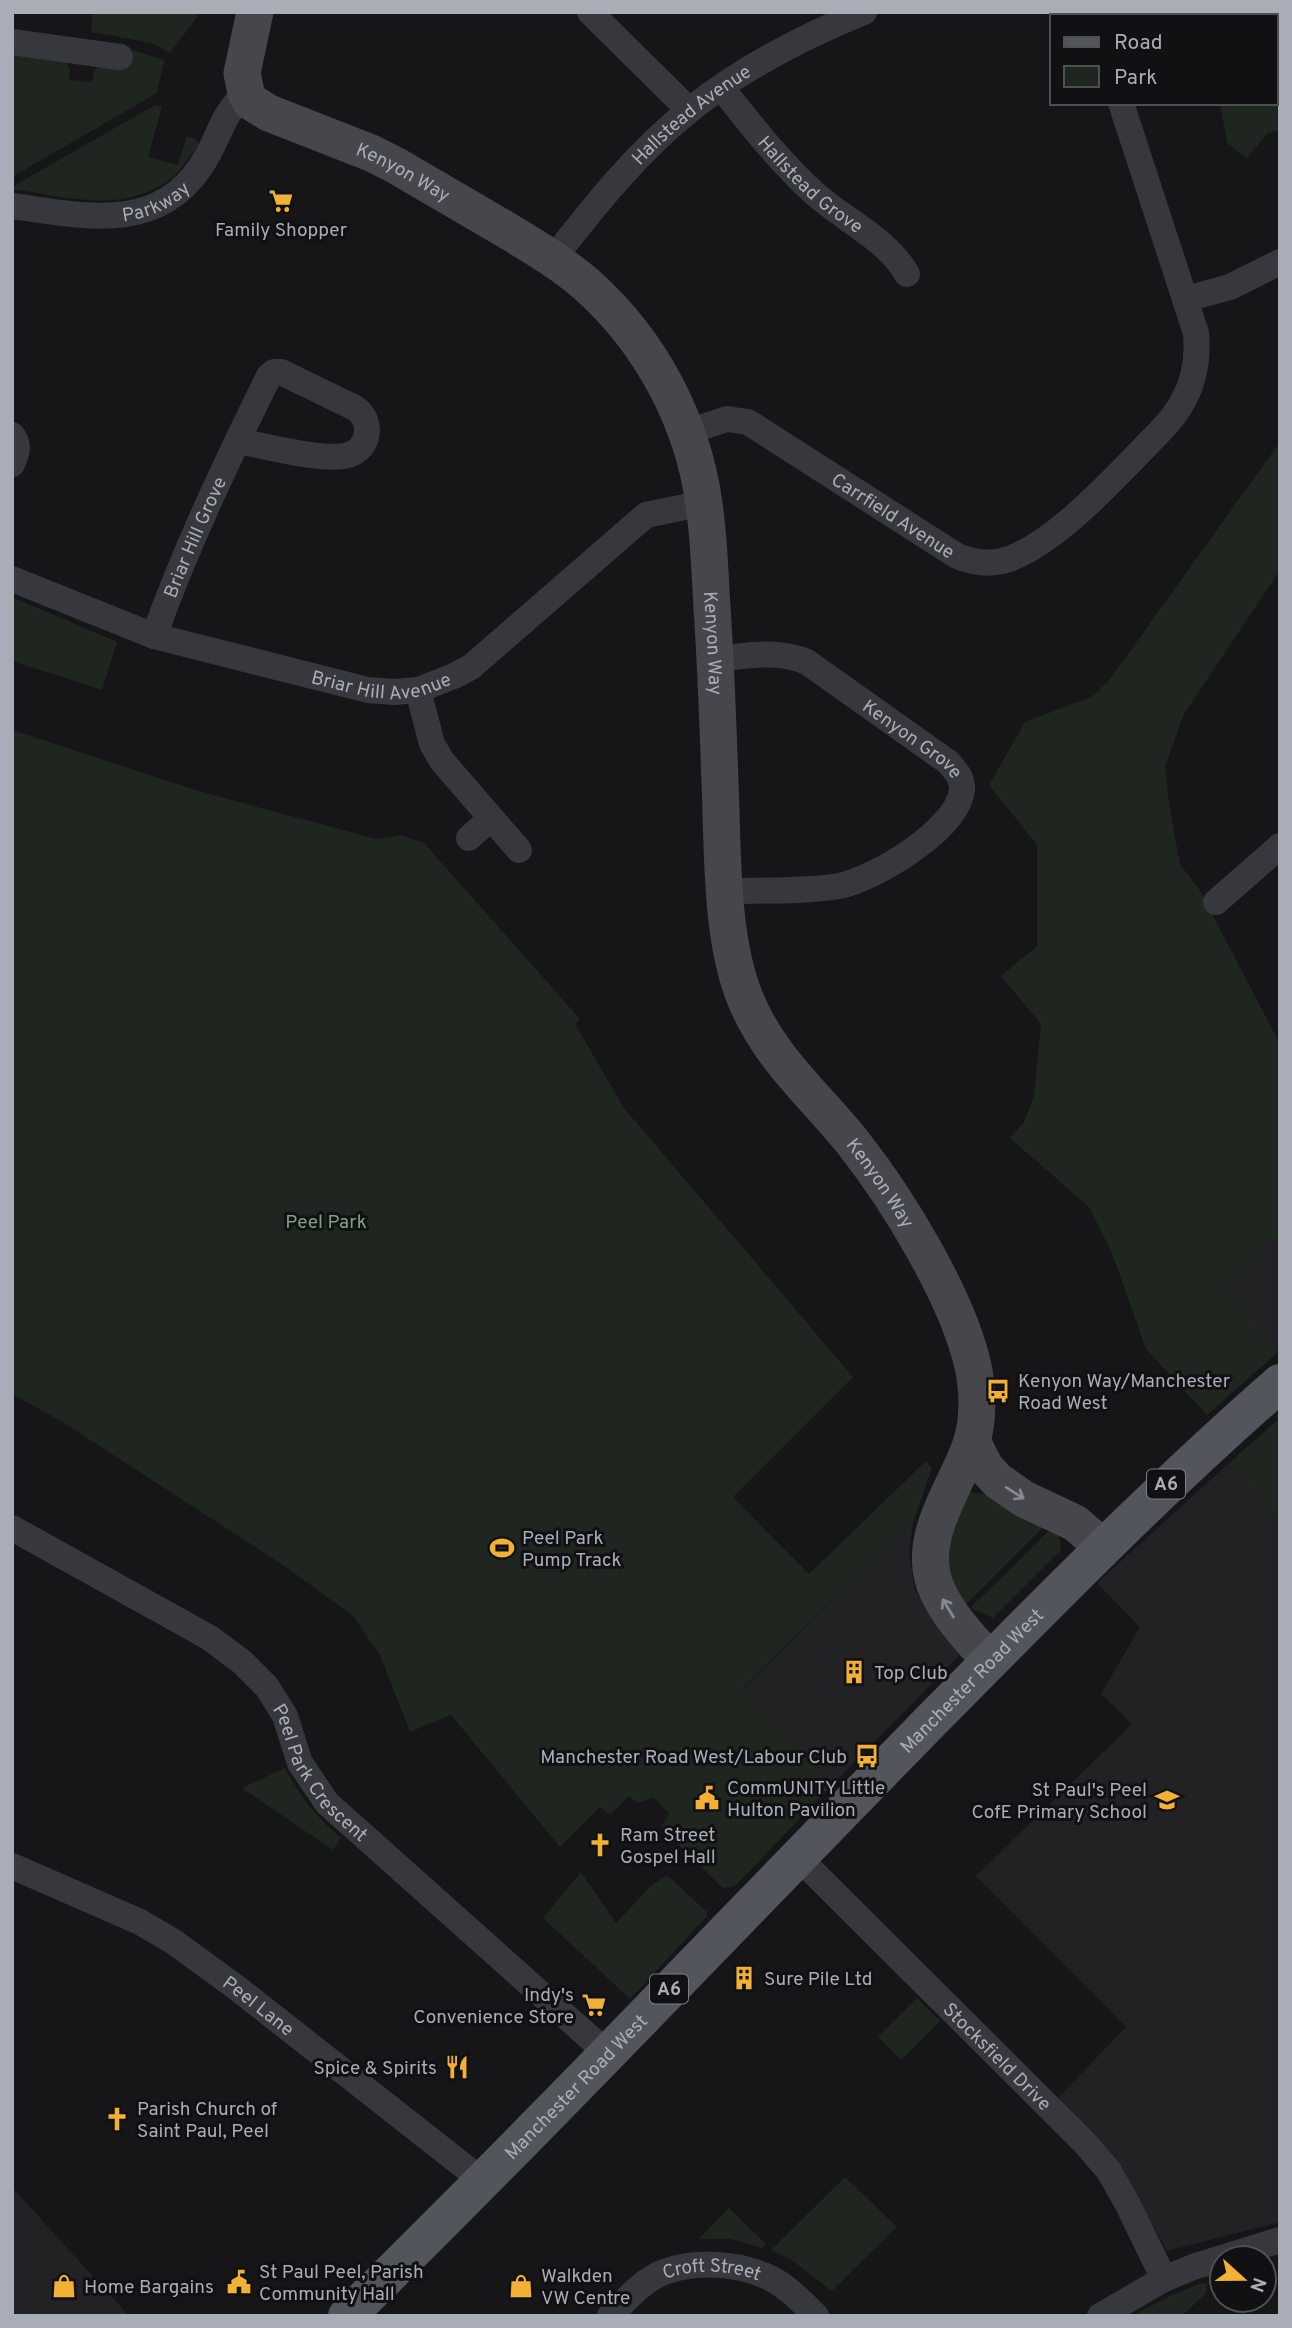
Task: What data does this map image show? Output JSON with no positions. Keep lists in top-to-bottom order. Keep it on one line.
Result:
{"streets":{"main road":["A6","Manchester Road West"],"street":["Hallstead Avenue","Kenyon Way","Hallstead Grove","Parkway","Carrfield Avenue","Briar Hill Grove","Briar Hill Avenue","Kenyon Grove","Peel Park Crescent","Peel Lane","Stocksfield Drive","Croft Street"]},"crossings":[["Hallstead Avenue","Kenyon Way"],["Hallstead Avenue","Hallstead Grove"],["Kenyon Way","Parkway"],["Kenyon Way","Carrfield Avenue"],["Kenyon Way","Briar Hill Avenue"],["Kenyon Way","Kenyon Grove"],["Kenyon Way","Manchester Road West"],["Briar Hill Grove","Briar Hill Avenue"],["Manchester Road West","Peel Park Crescent"],["Manchester Road West","Peel Lane"],["Manchester Road West","Stocksfield Drive"]],"parks":["Peel Park"],"places":{"supermarket":["Family Shopper","Indy's Convenience Store"],"bus stop":["Kenyon Way/Manchester Road West","Manchester Road West/Labour Club"],"sports":["Peel Park Pump Track"],"building":["Top Club","Sure Pile Ltd"],"public building":["CommUNITY Little Hulton Pavilion","St Paul Peel, Parish Community Hall"],"school or university":["St Paul's Peel CofE Primary School"],"church":["Ram Street Gospel Hall","Parish Church of Saint Paul, Peel"],"restaurant":["Spice & Spirits"],"shop":["Home Bargains","Walkden VW Centre"]},"legend":["Road","Park"],"north":"right"}
